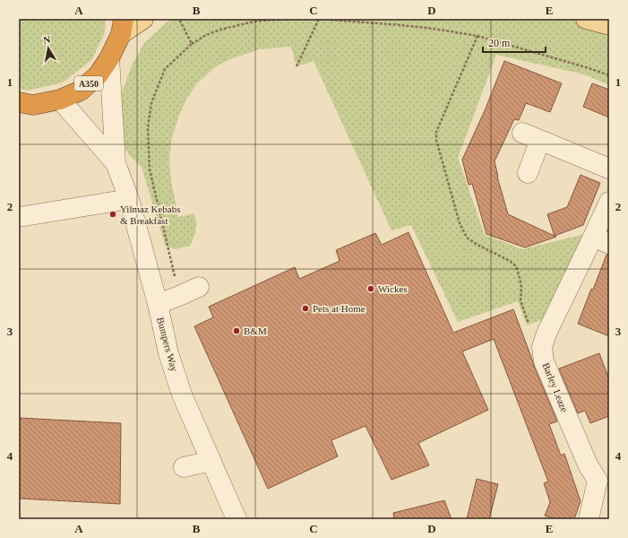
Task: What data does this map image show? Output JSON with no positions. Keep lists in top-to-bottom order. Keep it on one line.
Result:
{"streets":{"highway":["A350"],"street":["Bumpers Way","Barley Leaze"]},"crossings":[["A350","Bumpers Way"]],"places":["Yilmaz Kebabs & Breakfast","Wickes","Pets at Home","B&M"],"scale_bar":"20 m","north":"top","grid":{"columns":["A","B","C","D","E"],"rows":["1","2","3","4"]}}
